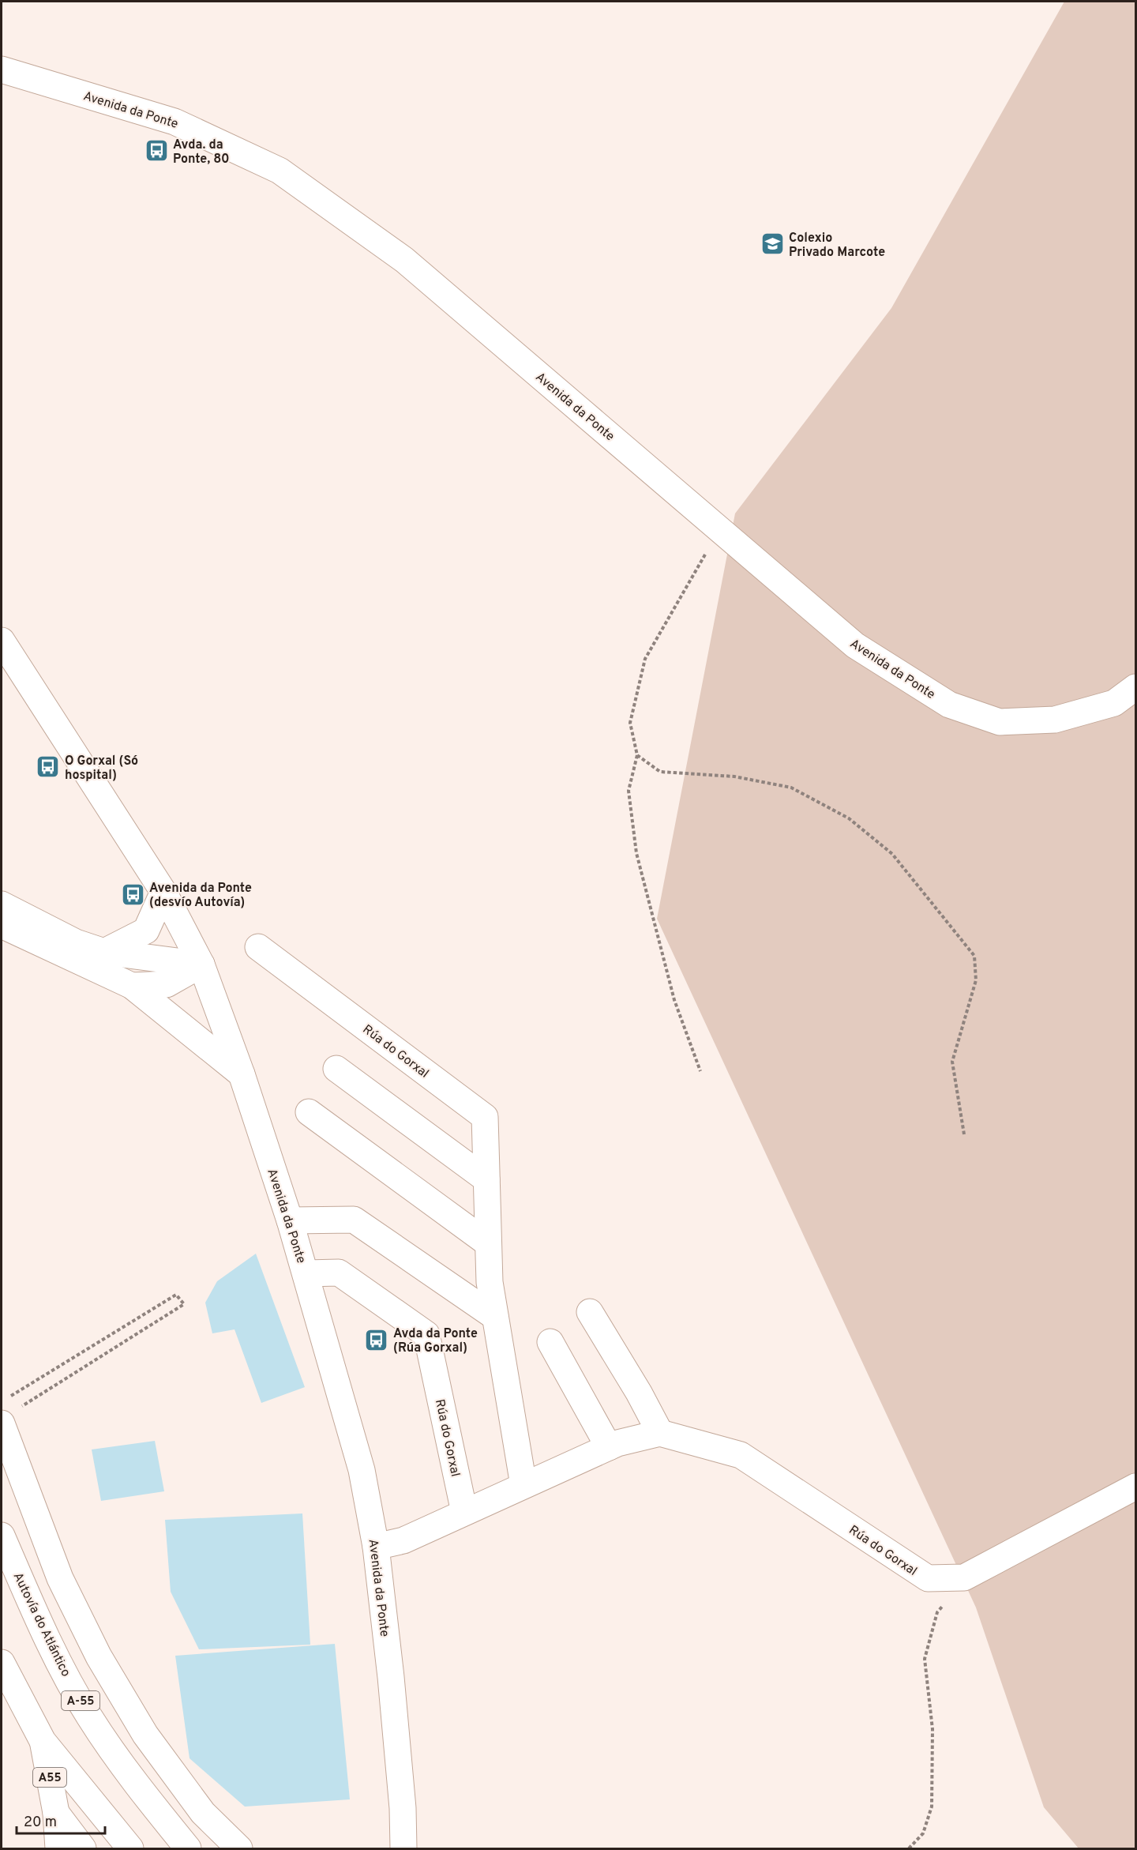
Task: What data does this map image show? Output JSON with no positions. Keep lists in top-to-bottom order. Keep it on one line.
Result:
{"streets":{"main road":["Avenida da Ponte","Rúa do Gorxal","Autovía do Atlántico","A-55","A55"]},"crossings":[["Avenida da Ponte","Rúa do Gorxal"]],"places":{"bus stop":["Avda. da Ponte, 80","O Gorxal (Só hospital)","Avenida da Ponte (desvío Autovía)","Avda da Ponte (Rúa Gorxal)"],"school or university":["Colexio Privado Marcote"]},"scale_bar":"20 m"}
